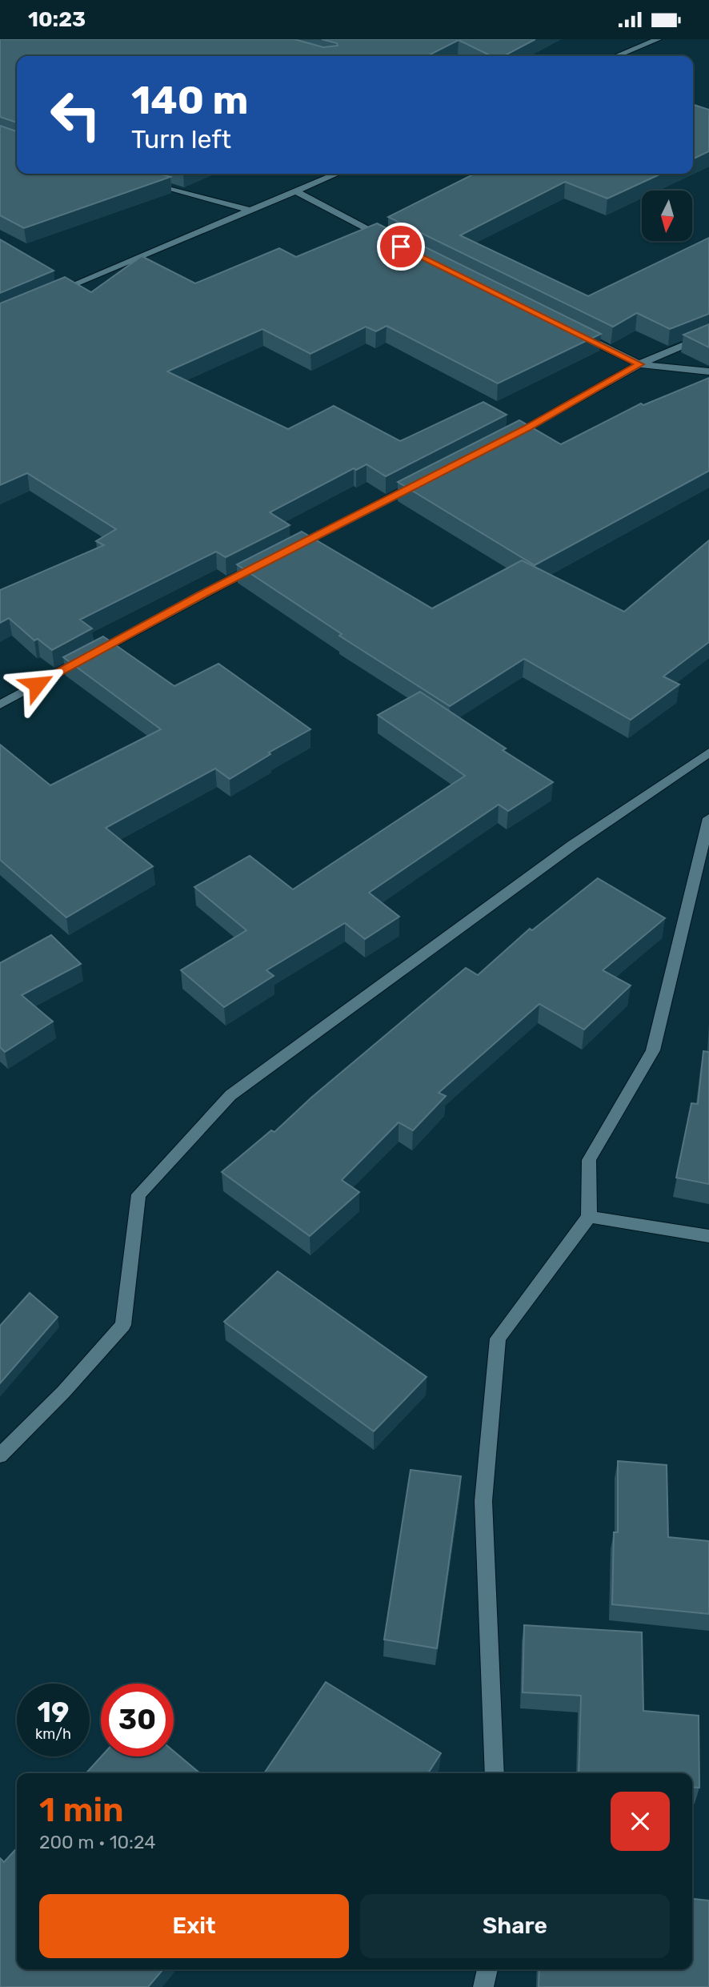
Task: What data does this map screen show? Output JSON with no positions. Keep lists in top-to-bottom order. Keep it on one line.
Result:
{"north":"bottom","page":{"status":"10:23","turn":["140 m","Turn left"],"speed":"19 km/h","limit":"30","heading":["1 min","200 m · 10:24"],"buttons":["Exit","Share"]}}
